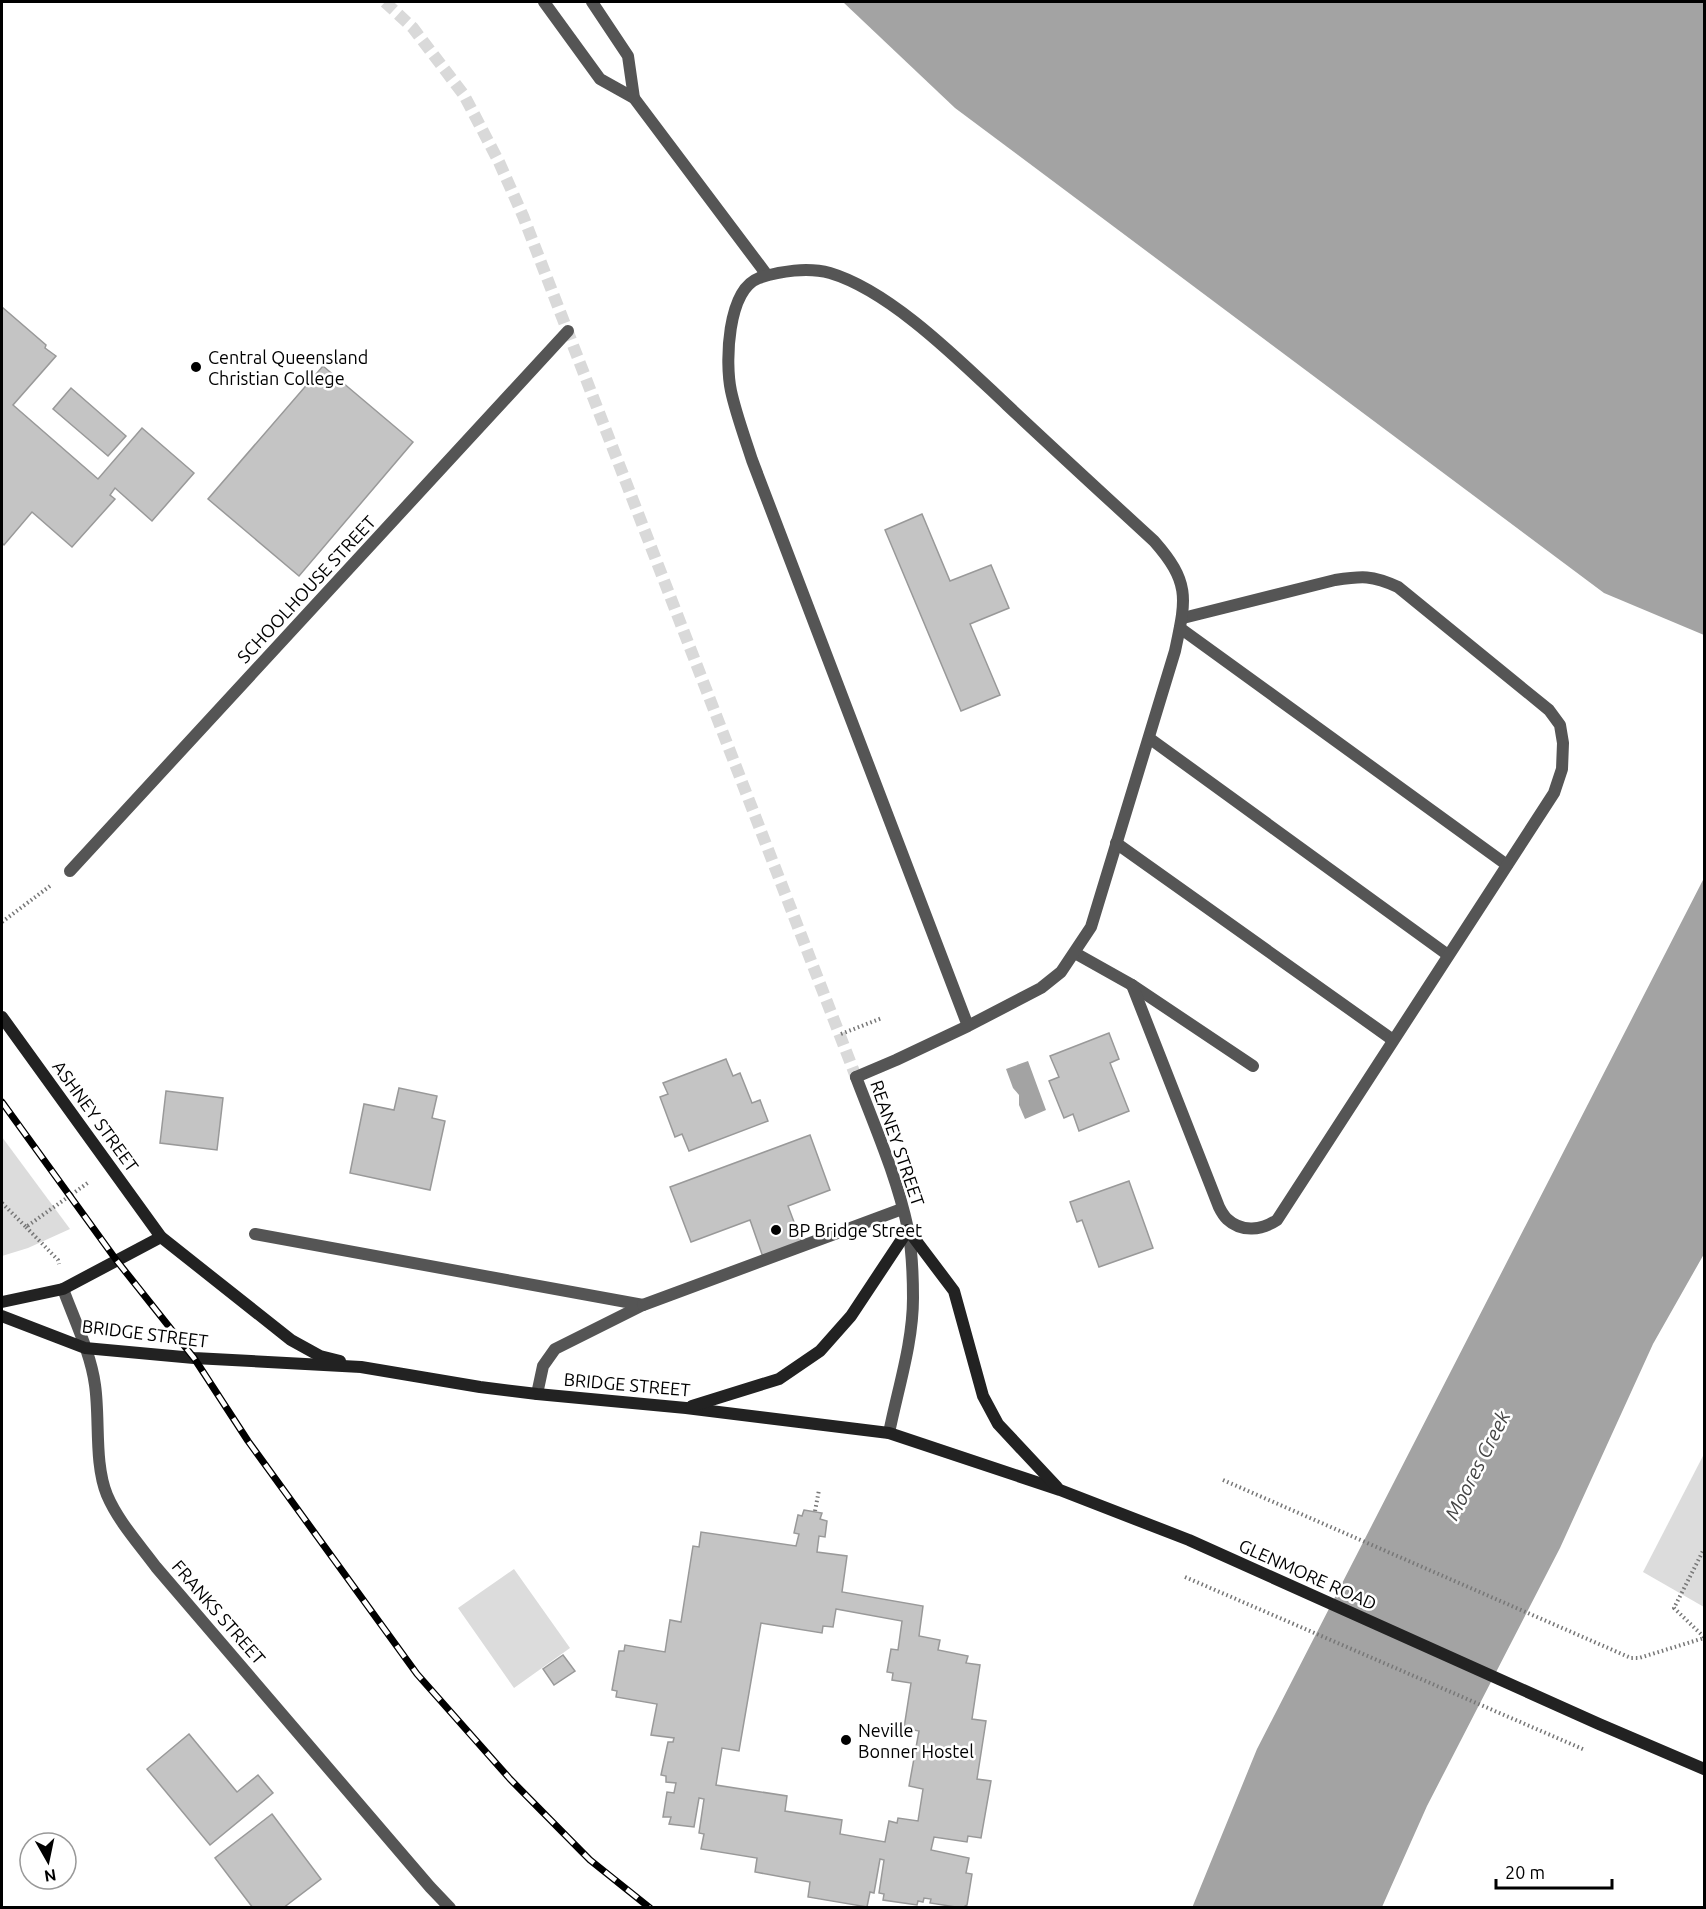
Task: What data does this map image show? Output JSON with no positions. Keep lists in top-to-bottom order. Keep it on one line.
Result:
{"streets":{"street":["SCHOOLHOUSE STREET","ASHNEY STREET","REANEY STREET","BRIDGE STREET","GLENMORE ROAD","FRANKS STREET"]},"crossings":[["ASHNEY STREET","BRIDGE STREET"],["REANEY STREET","BRIDGE STREET"],["REANEY STREET","GLENMORE ROAD"],["BRIDGE STREET","GLENMORE ROAD"],["BRIDGE STREET","FRANKS STREET"]],"water":["Moores Creek"],"places":["Central Queensland Christian College","BP Bridge Street","Neville Bonner Hostel"],"scale_bar":"20 m","north":"bottom"}
